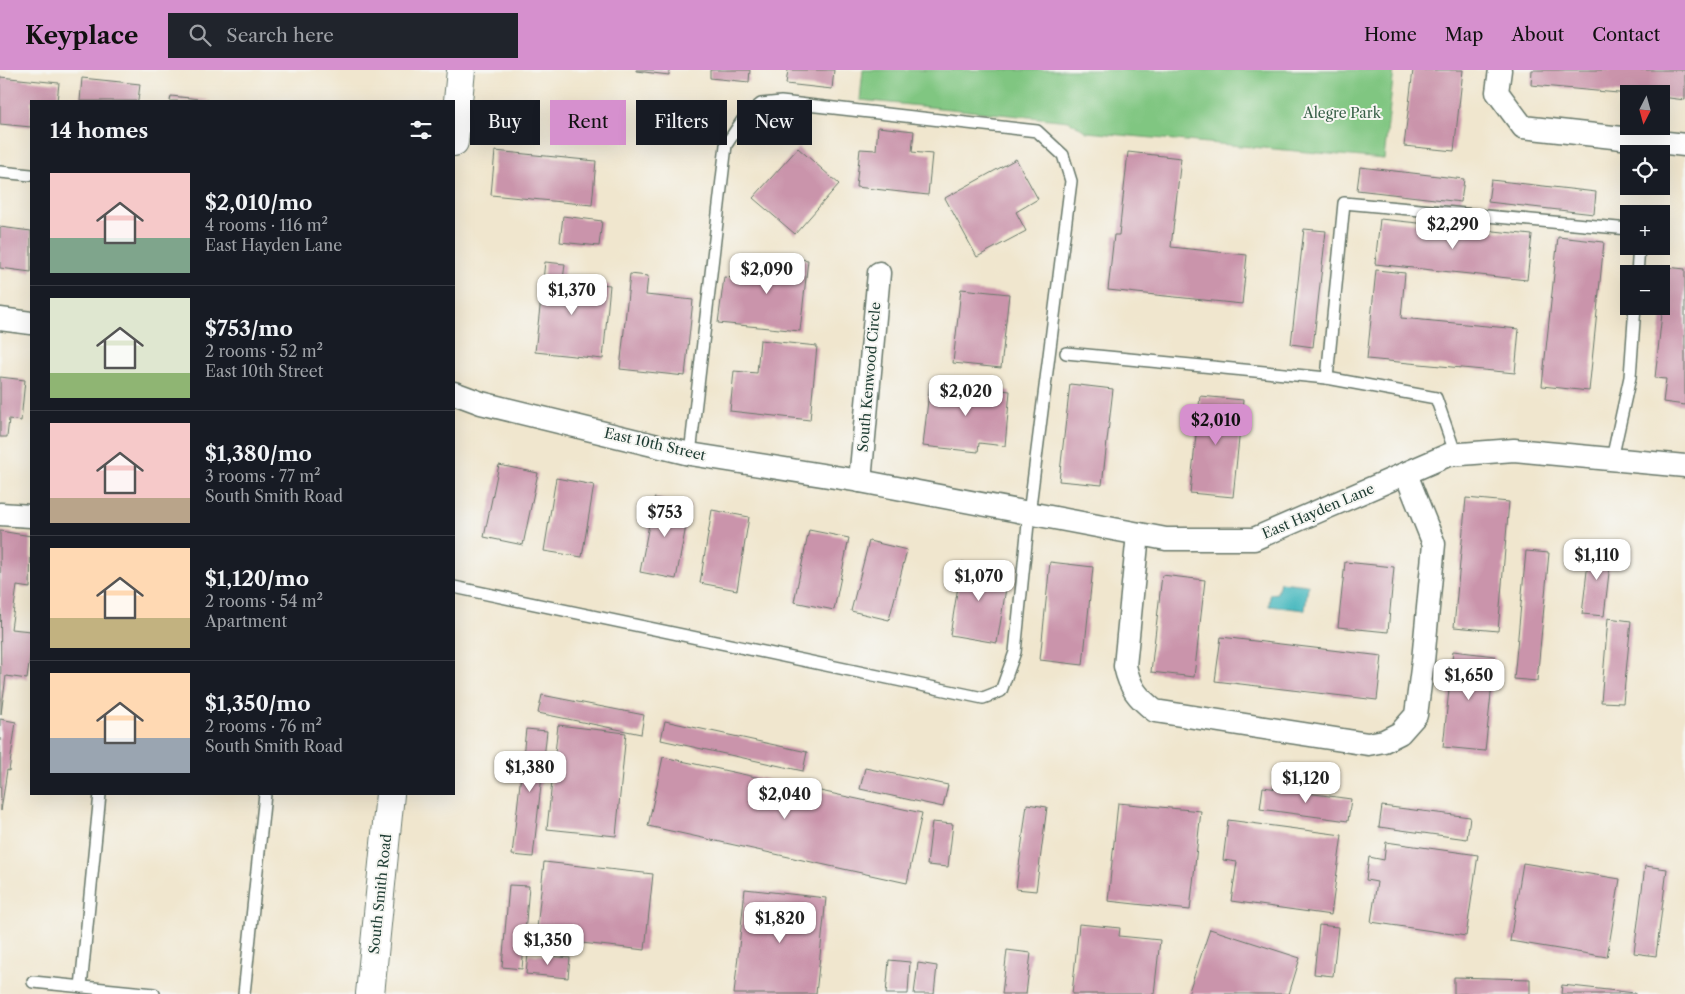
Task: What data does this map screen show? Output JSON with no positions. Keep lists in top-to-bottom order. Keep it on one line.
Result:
{"streets":{"street":["South Kenwood Circle","East 10th Street","East Hayden Lane","South Smith Road"]},"crossings":[["South Kenwood Circle","East 10th Street"],["South Kenwood Circle","East Hayden Lane"],["East 10th Street","East Hayden Lane"]],"parks":["Alegre Park"],"north":"bottom","page":{"header":"Keyplace","search":"Search here","nav":["Home","Map","About","Contact"],"map_buttons":["+","−"],"chip":["Buy","Rent","Filters","New"],"heading":"14 homes","list":[{"name":"$2,010/mo","note":"4 rooms · 116 m² · East Hayden Lane"},{"name":"$753/mo","note":"2 rooms · 52 m² · East 10th Street"},{"name":"$1,380/mo","note":"3 rooms · 77 m² · South Smith Road"},{"name":"$1,120/mo","note":"2 rooms · 54 m² · Apartment"},{"name":"$1,350/mo","note":"2 rooms · 76 m² · South Smith Road"}],"price":["$2,290","$2,090","$1,370","$2,020","$2,010","$753","$1,110","$1,070","$1,650","$1,380","$1,120","$2,040","$1,820","$1,350"]}}
